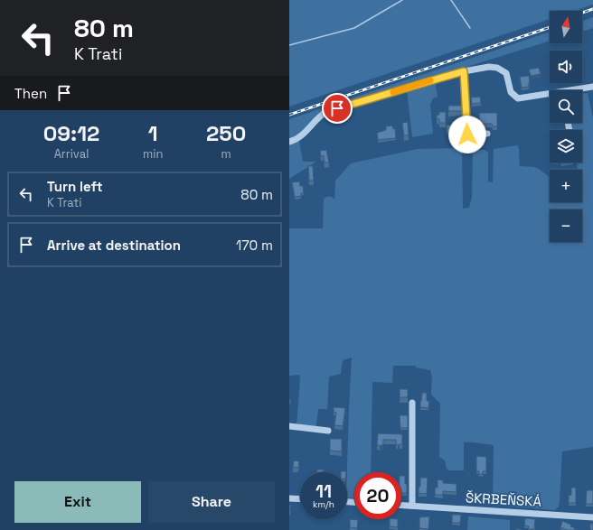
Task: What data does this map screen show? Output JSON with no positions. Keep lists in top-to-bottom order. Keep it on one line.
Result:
{"streets":{"street":["ŠKRBEŇSKÁ"]},"north":"top","page":{"turn":["80 m","K Trati"],"map_buttons":["+","−"],"then":"Then","eta":["09:12","Arrival","1","min","250","m"],"list":[{"name":"Turn left","note":"K Trati","value":"80 m"},{"name":"Arrive at destination","value":"170 m"}],"speed":"11 km/h","limit":"20","buttons":["Exit","Share"]}}
